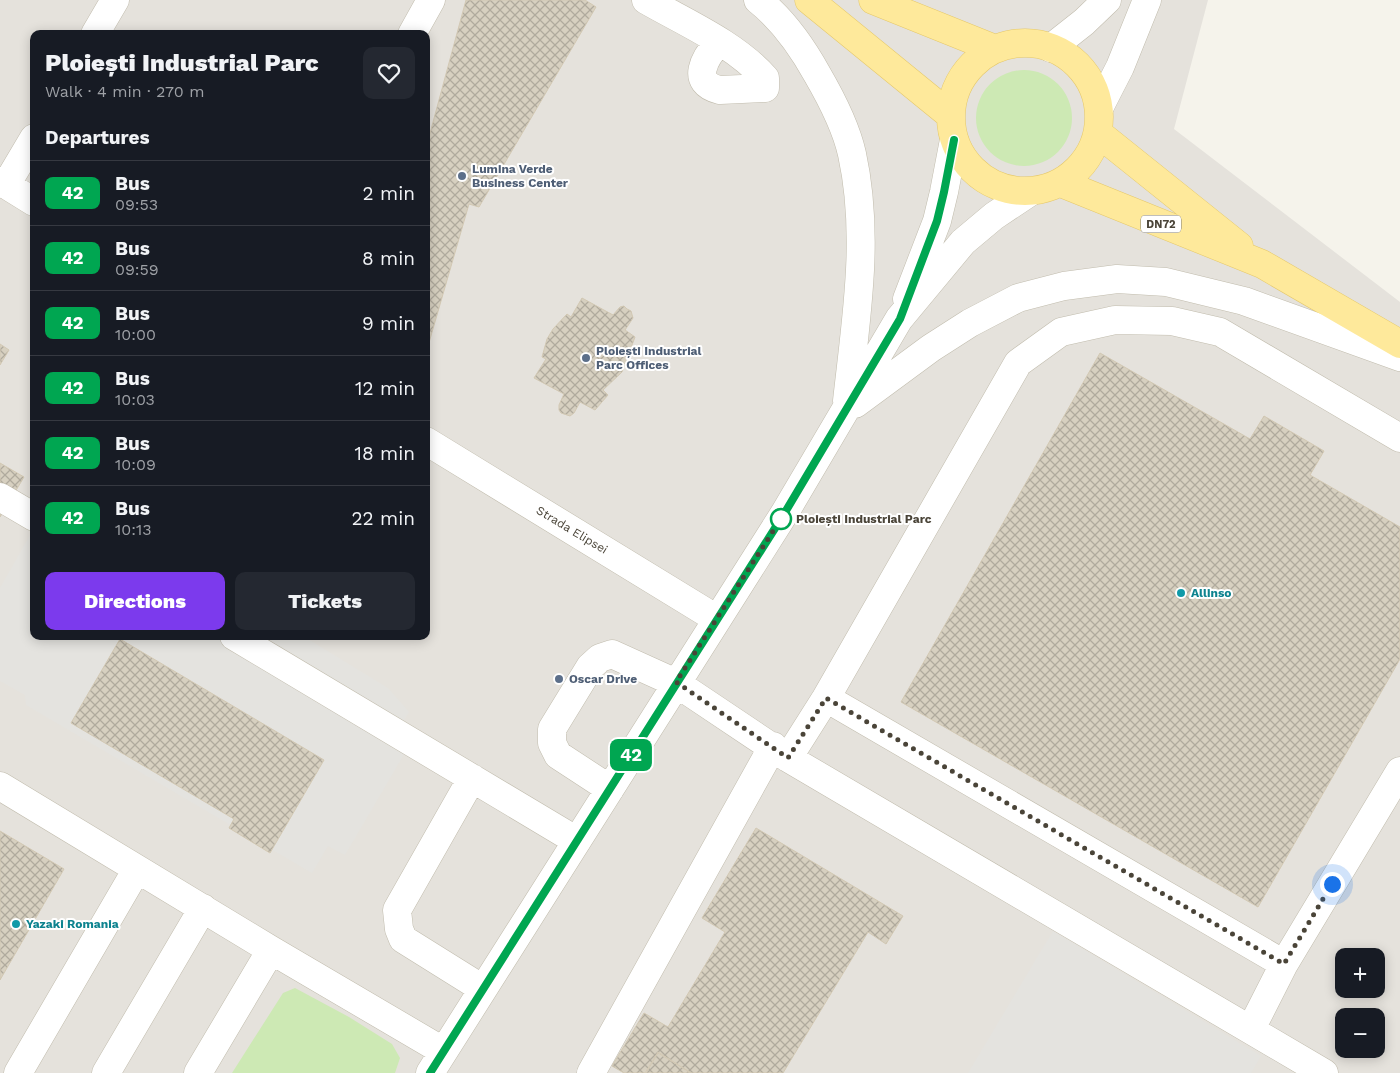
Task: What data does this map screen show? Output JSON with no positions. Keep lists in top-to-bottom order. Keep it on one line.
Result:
{"streets":{"main road":["DN72"],"street":["Strada Elipsei"]},"places":["Lumina Verde Business Center","Ploiești Industrial Parc Offices","Ploiești Industrial Parc","Allinso","Oscar Drive","Yazaki Romania"],"lines":["bus line 42"],"page":{"on_map":"42","heading":[["Ploiești Industrial Parc","Walk · 4 min · 270 m"],"Departures"],"list":[{"mark":"42","name":"Bus","note":"09:53","value":"2 min"},{"mark":"42","name":"Bus","note":"09:59","value":"8 min"},{"mark":"42","name":"Bus","note":"10:00","value":"9 min"},{"mark":"42","name":"Bus","note":"10:03","value":"12 min"},{"mark":"42","name":"Bus","note":"10:09","value":"18 min"},{"mark":"42","name":"Bus","note":"10:13","value":"22 min"}],"buttons":["Directions","Tickets"],"map_buttons":["+","−"]}}
